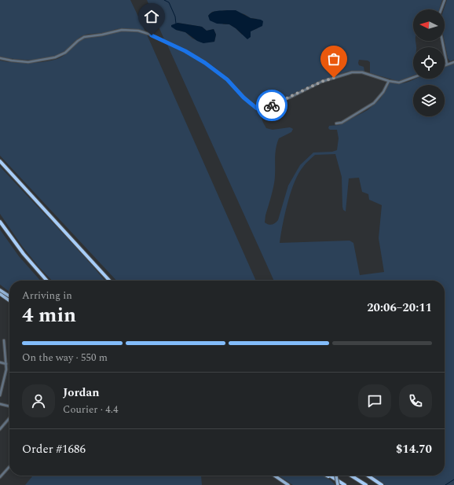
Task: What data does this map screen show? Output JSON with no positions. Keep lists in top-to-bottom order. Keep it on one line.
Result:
{"north":"left","page":{"heading":["4 min","Arriving in","20:06–20:11"],"panel":["Jordan","Courier · 4.4","Order #1686","$14.70"],"bar":"On the way · 550 m"}}
